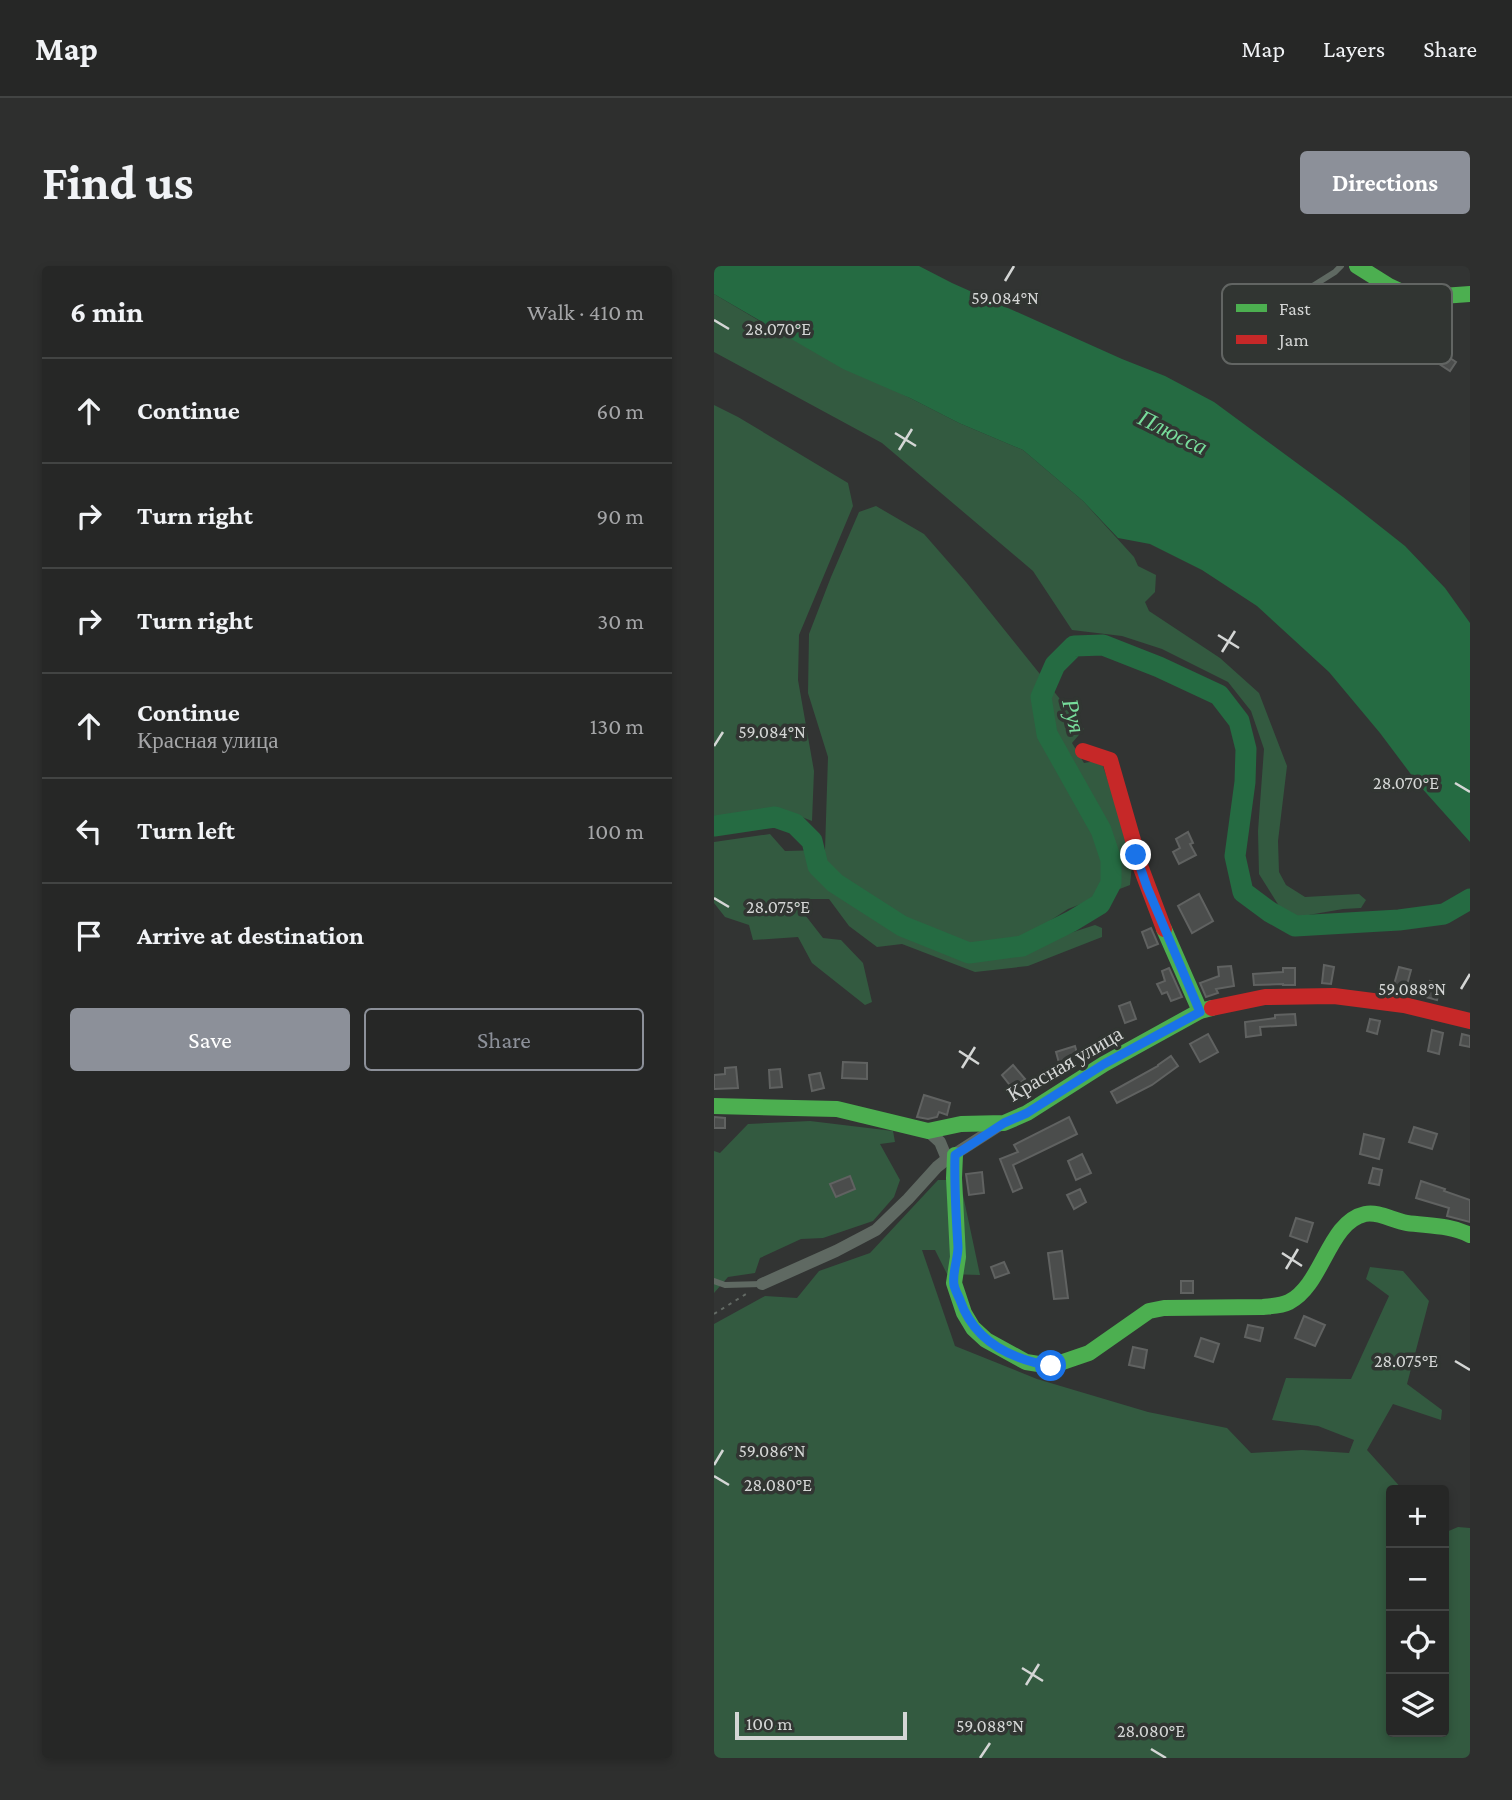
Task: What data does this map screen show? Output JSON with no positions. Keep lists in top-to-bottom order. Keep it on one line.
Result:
{"streets":{"street":["Красная улица"]},"water":["Плюсса","Руя"],"legend":["Fast","Jam"],"scale_bar":"100 m","page":{"header":"Map","nav":["Map","Layers","Share"],"buttons":["Directions",["Save","Share"]],"title":"Find us","heading":["6 min","Walk · 410 m"],"list":[["Continue","60 m"],["Turn right","90 m"],["Turn right","30 m"],["Continue","Красная улица","130 m"],["Turn left","100 m"],"Arrive at destination"],"map_buttons":["+","−"],"scale":"100 m"},"coordinates":["59.084°N","28.070°E","28.075°E","59.088°N","59.086°N","28.080°E"]}
